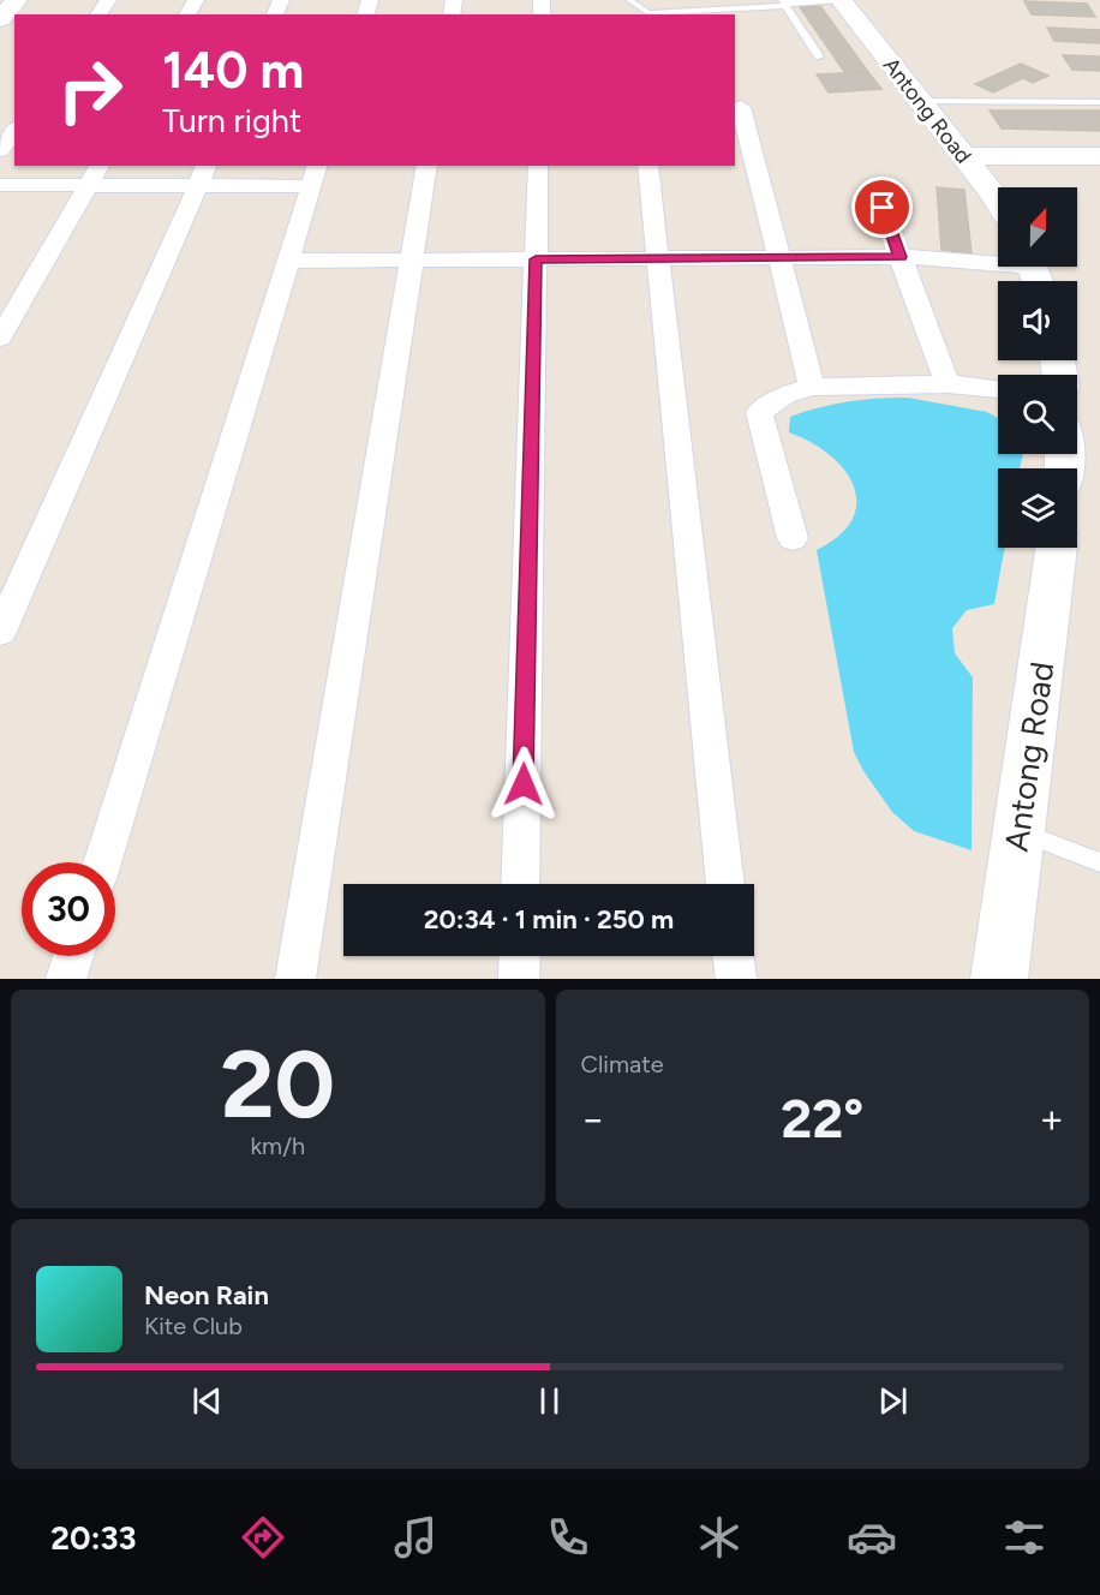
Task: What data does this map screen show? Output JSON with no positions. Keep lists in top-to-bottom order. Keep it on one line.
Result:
{"streets":{"street":["Antong Road"]},"north":"top","page":{"turn":["140 m","Turn right"],"limit":"30","trip":"20:34 · 1 min · 250 m","tile":[["20","km/h"],"Climate"],"heat":["−","22°","+"],"song":["Neon Rain","Kite Club"],"tabs":"20:33"}}
